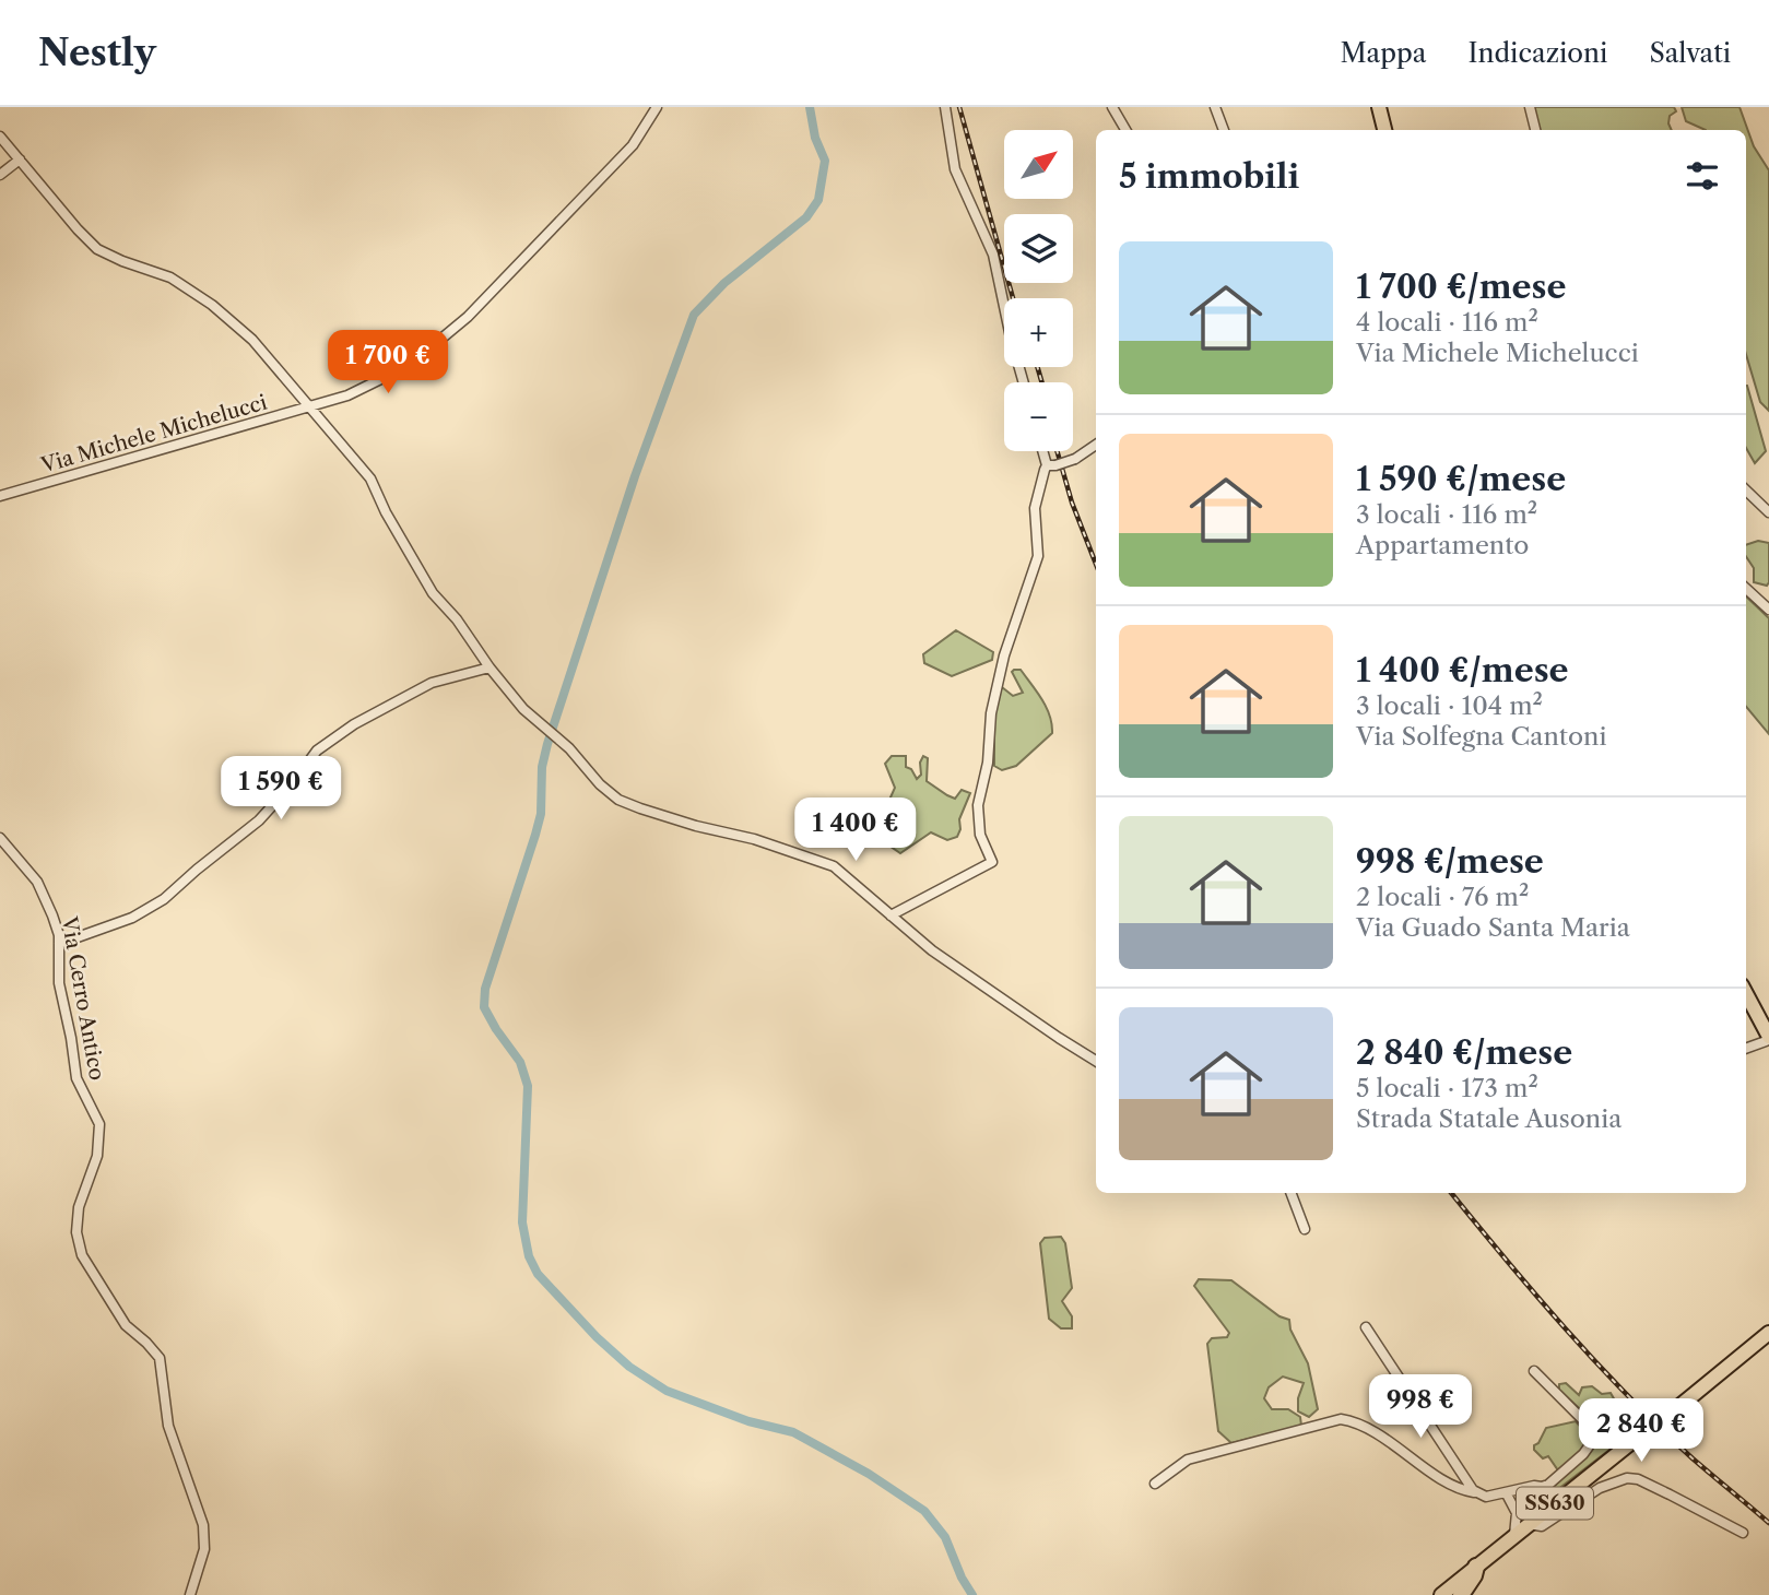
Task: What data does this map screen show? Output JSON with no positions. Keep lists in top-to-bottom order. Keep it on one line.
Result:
{"streets":{"main road":["SS630"],"street":["Via Michele Michelucci","Via Cerro Antico"]},"north":"top right","page":{"header":"Nestly","nav":["Mappa","Indicazioni","Salvati"],"map_buttons":["+","−"],"heading":"5 immobili","list":[{"name":"1 700 €/mese","note":"4 locali · 116 m² · Via Michele Michelucci"},{"name":"1 590 €/mese","note":"3 locali · 116 m² · Appartamento"},{"name":"1 400 €/mese","note":"3 locali · 104 m² · Via Solfegna Cantoni"},{"name":"998 €/mese","note":"2 locali · 76 m² · Via Guado Santa Maria"},{"name":"2 840 €/mese","note":"5 locali · 173 m² · Strada Statale Ausonia"}],"price":["1 700 €","1 590 €","1 400 €","998 €","2 840 €"]}}
